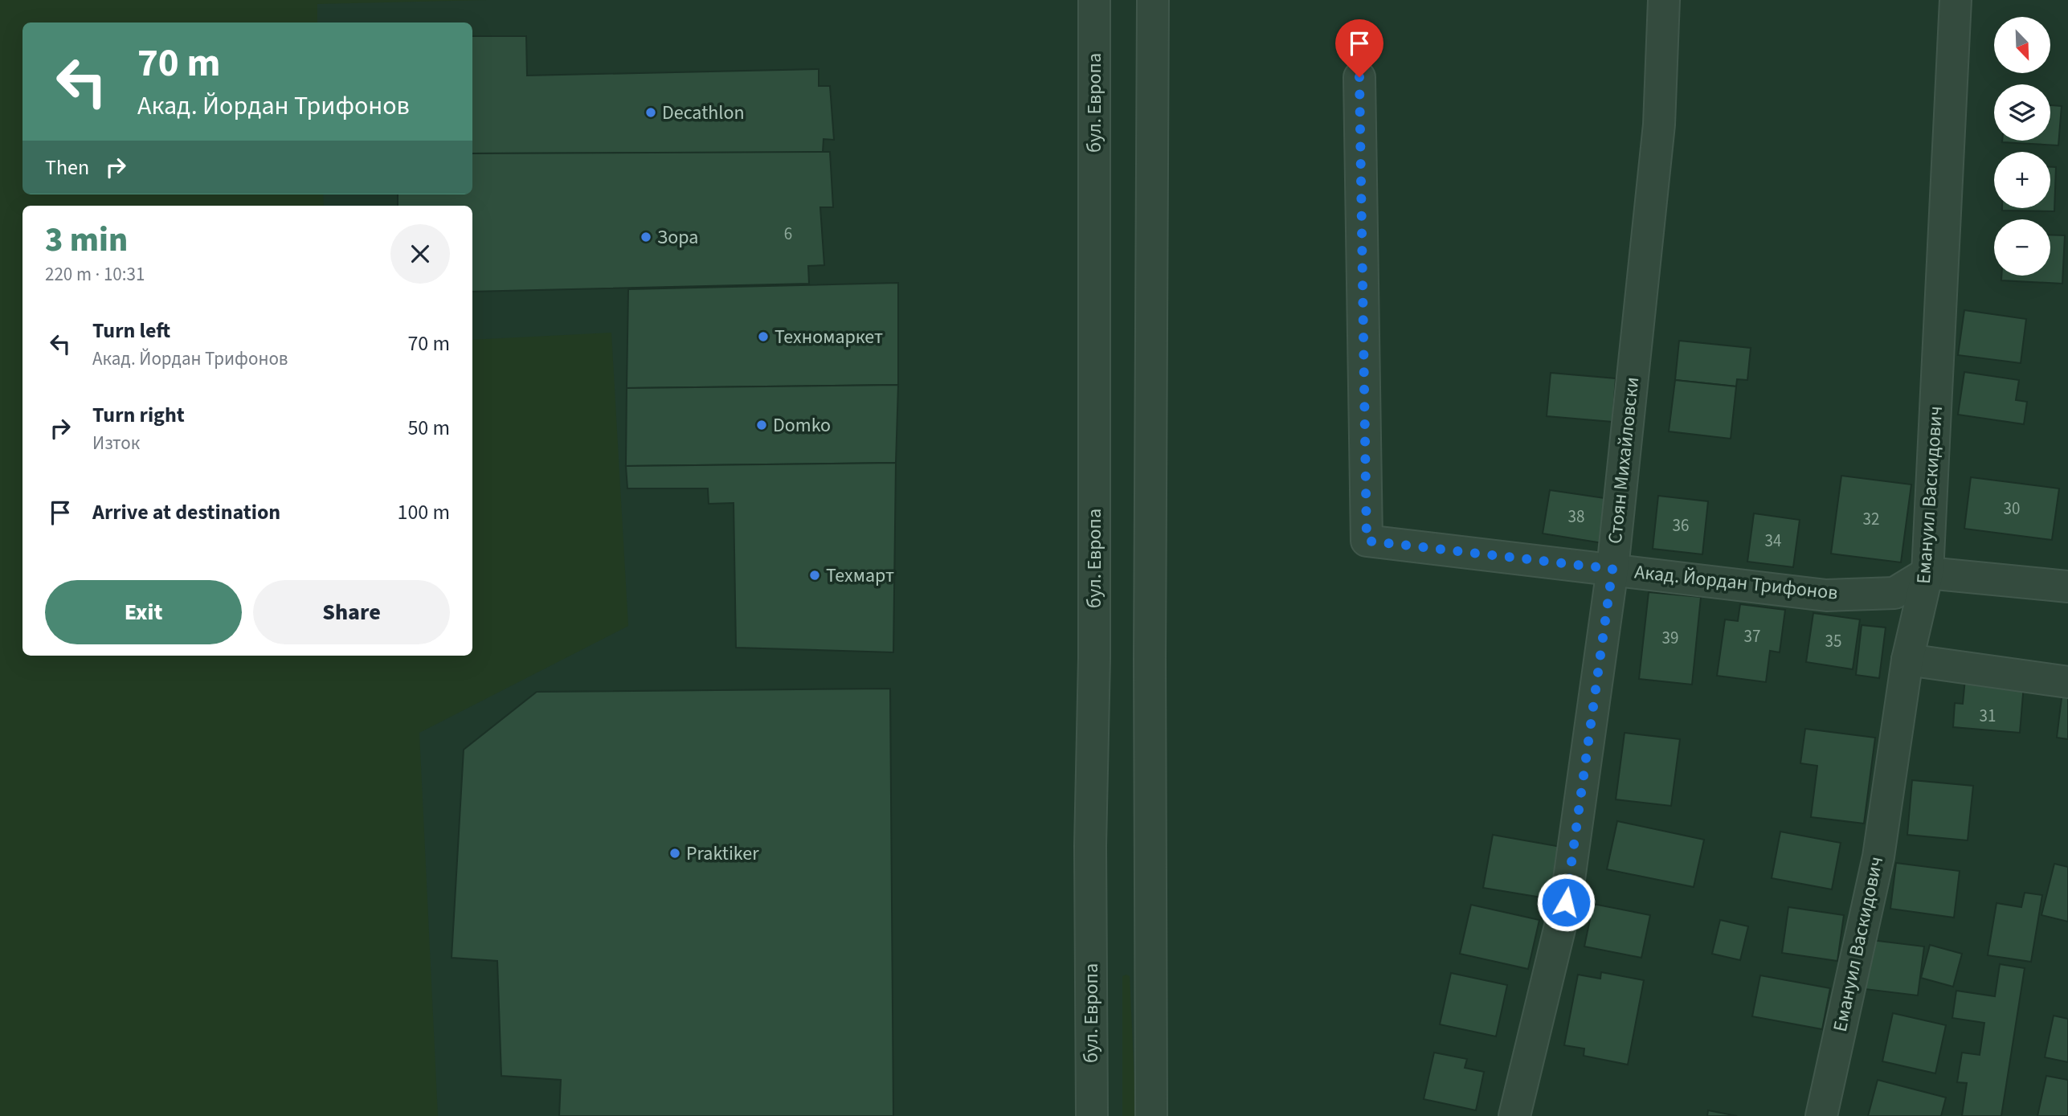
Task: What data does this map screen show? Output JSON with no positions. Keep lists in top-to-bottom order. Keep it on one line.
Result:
{"streets":{"street":["бул. Европа","Стоян Михайловски","Емануил Васкидович","Акад. Йордан Трифонов"]},"crossings":[["Стоян Михайловски","Акад. Йордан Трифонов"],["Емануил Васкидович","Акад. Йордан Трифонов"]],"places":["Decathlon","Зора","Техномаркет","Domko","Техмарт","Praktiker"],"house_numbers":["6","30","38","32","36","34","37","39","35","31"],"north":"bottom right","page":{"map_buttons":["+","−"],"turn":["70 m","Акад. Йордан Трифонов"],"then":"Then","heading":["3 min","220 m · 10:31"],"list":[{"name":"Turn left","note":"Акад. Йордан Трифонов","value":"70 m"},{"name":"Turn right","note":"Изток","value":"50 m"},{"name":"Arrive at destination","value":"100 m"}],"buttons":["Exit","Share"]}}
